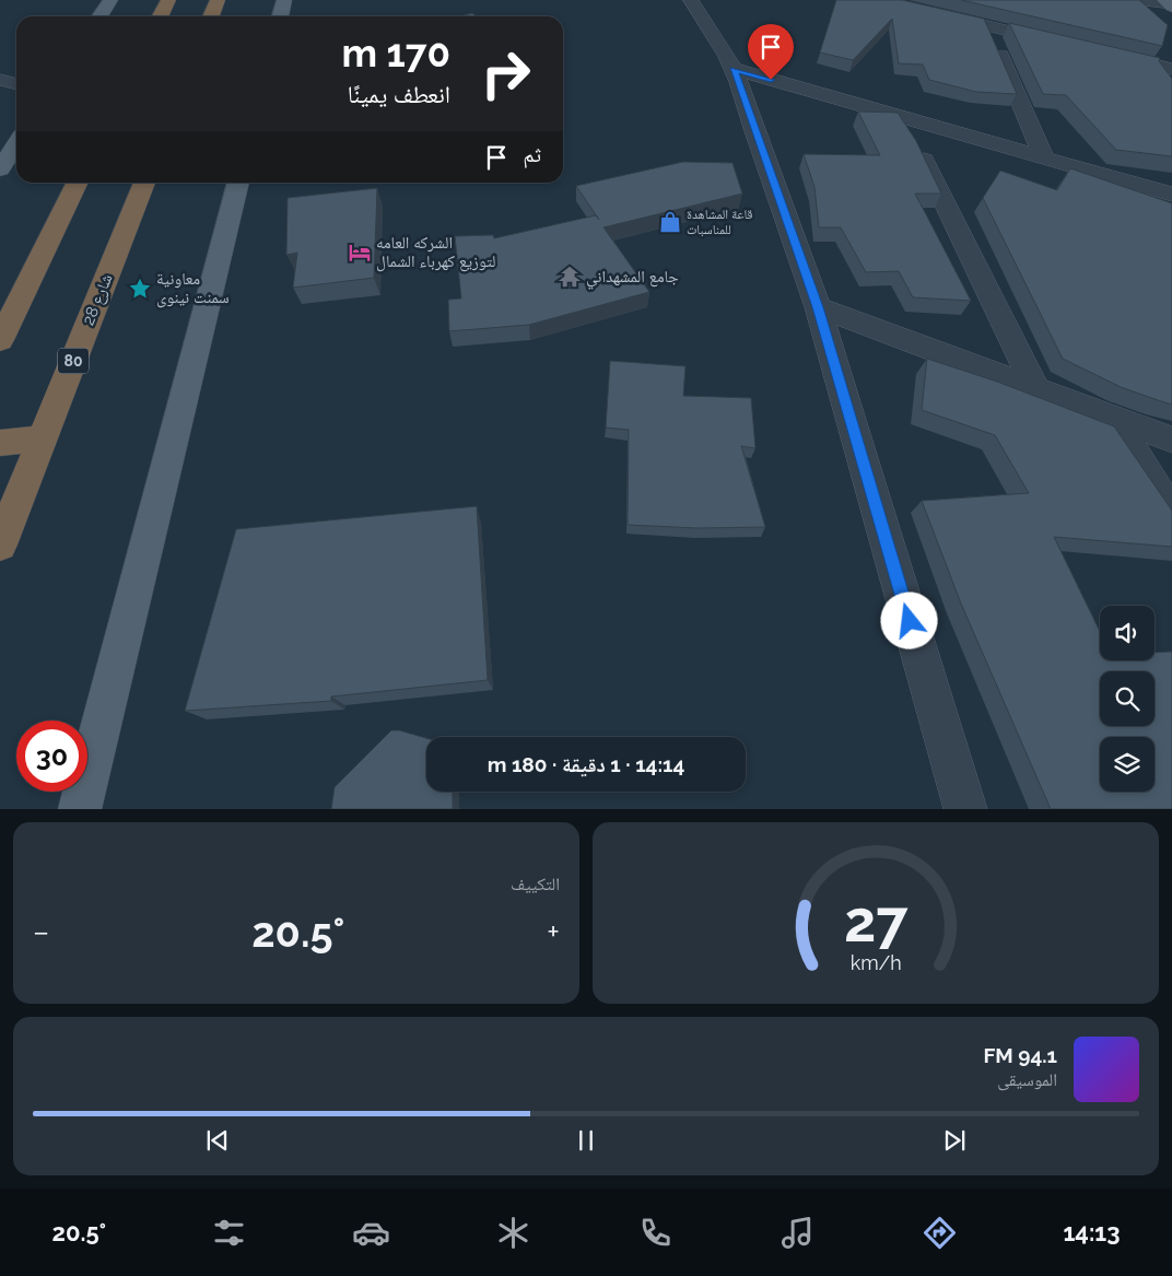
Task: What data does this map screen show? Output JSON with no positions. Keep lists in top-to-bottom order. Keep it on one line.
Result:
{"streets":{"highway":["شارع 28","80"]},"places":{"shop":["قاعة المشاهدة للمناسبات"],"hotel":["الشركه العامه لتوزيع كهرباء الشمال"],"temple":["جامع المشهداني"],"place":["معاونية سمنت نينوى"]},"page":{"turn":["170 m","انعطف يمينًا"],"then":"ثم","limit":"30","trip":"14:14 · 1 دقيقة · 180 m","tile":"التكييف","heat":["−","20.5°","+"],"song":["94.1 FM","الموسيقى"],"tabs":["14:13","20.5°"],"gauge":["27","km/h"]}}
